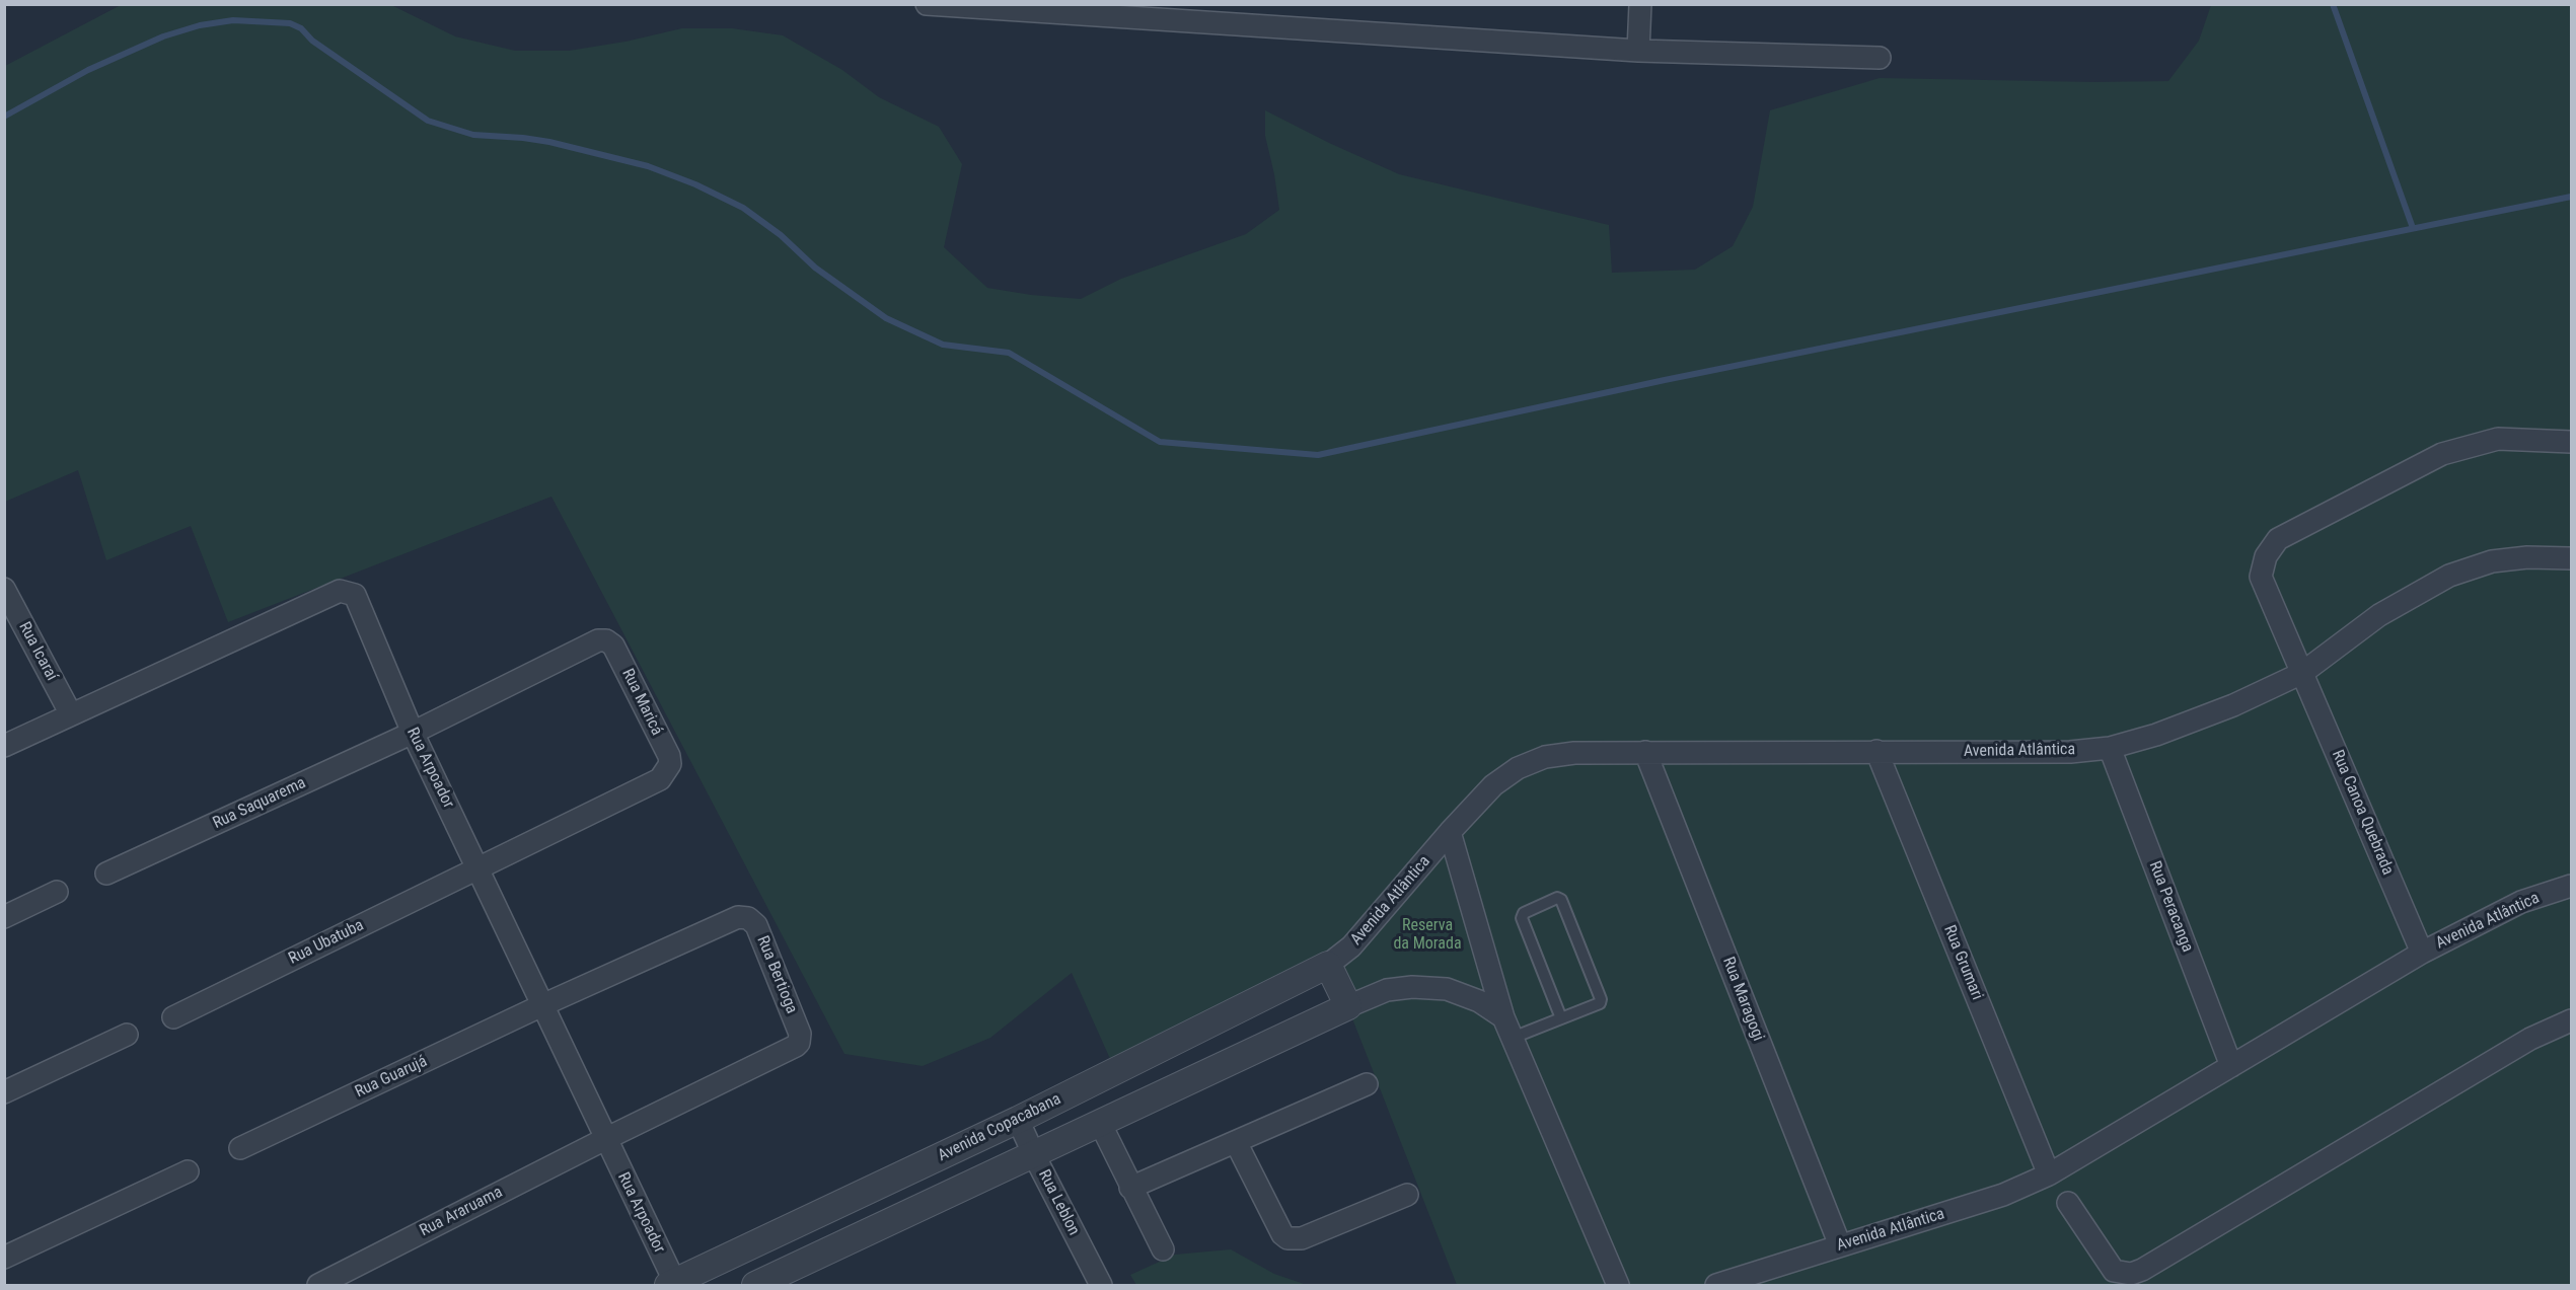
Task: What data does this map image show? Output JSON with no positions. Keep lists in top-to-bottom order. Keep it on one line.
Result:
{"streets":{"street":["Rua Icaraí","Rua Maricá","Avenida Atlântica","Rua Arpoador","Rua Saquarema","Rua Canoa Quebrada","Rua Peracanga","Rua Ubatuba","Rua Grumari","Rua Bertioga","Rua Maragogi","Rua Guarujá","Avenida Copacabana","Rua Leblon","Rua Araruama"]},"crossings":[["Rua Icaraí","Rua Arpoador"],["Rua Maricá","Rua Arpoador"],["Rua Maricá","Rua Saquarema"],["Rua Maricá","Rua Ubatuba"],["Avenida Atlântica","Rua Canoa Quebrada"],["Avenida Atlântica","Rua Peracanga"],["Avenida Atlântica","Rua Grumari"],["Avenida Atlântica","Rua Maragogi"],["Avenida Atlântica","Avenida Copacabana"],["Rua Arpoador","Rua Saquarema"],["Rua Arpoador","Rua Ubatuba"],["Rua Arpoador","Rua Bertioga"],["Rua Arpoador","Rua Guarujá"],["Rua Arpoador","Avenida Copacabana"],["Rua Arpoador","Rua Araruama"],["Rua Bertioga","Rua Guarujá"],["Rua Bertioga","Rua Araruama"],["Avenida Copacabana","Rua Leblon"]],"parks":["Reserva da Morada"]}
